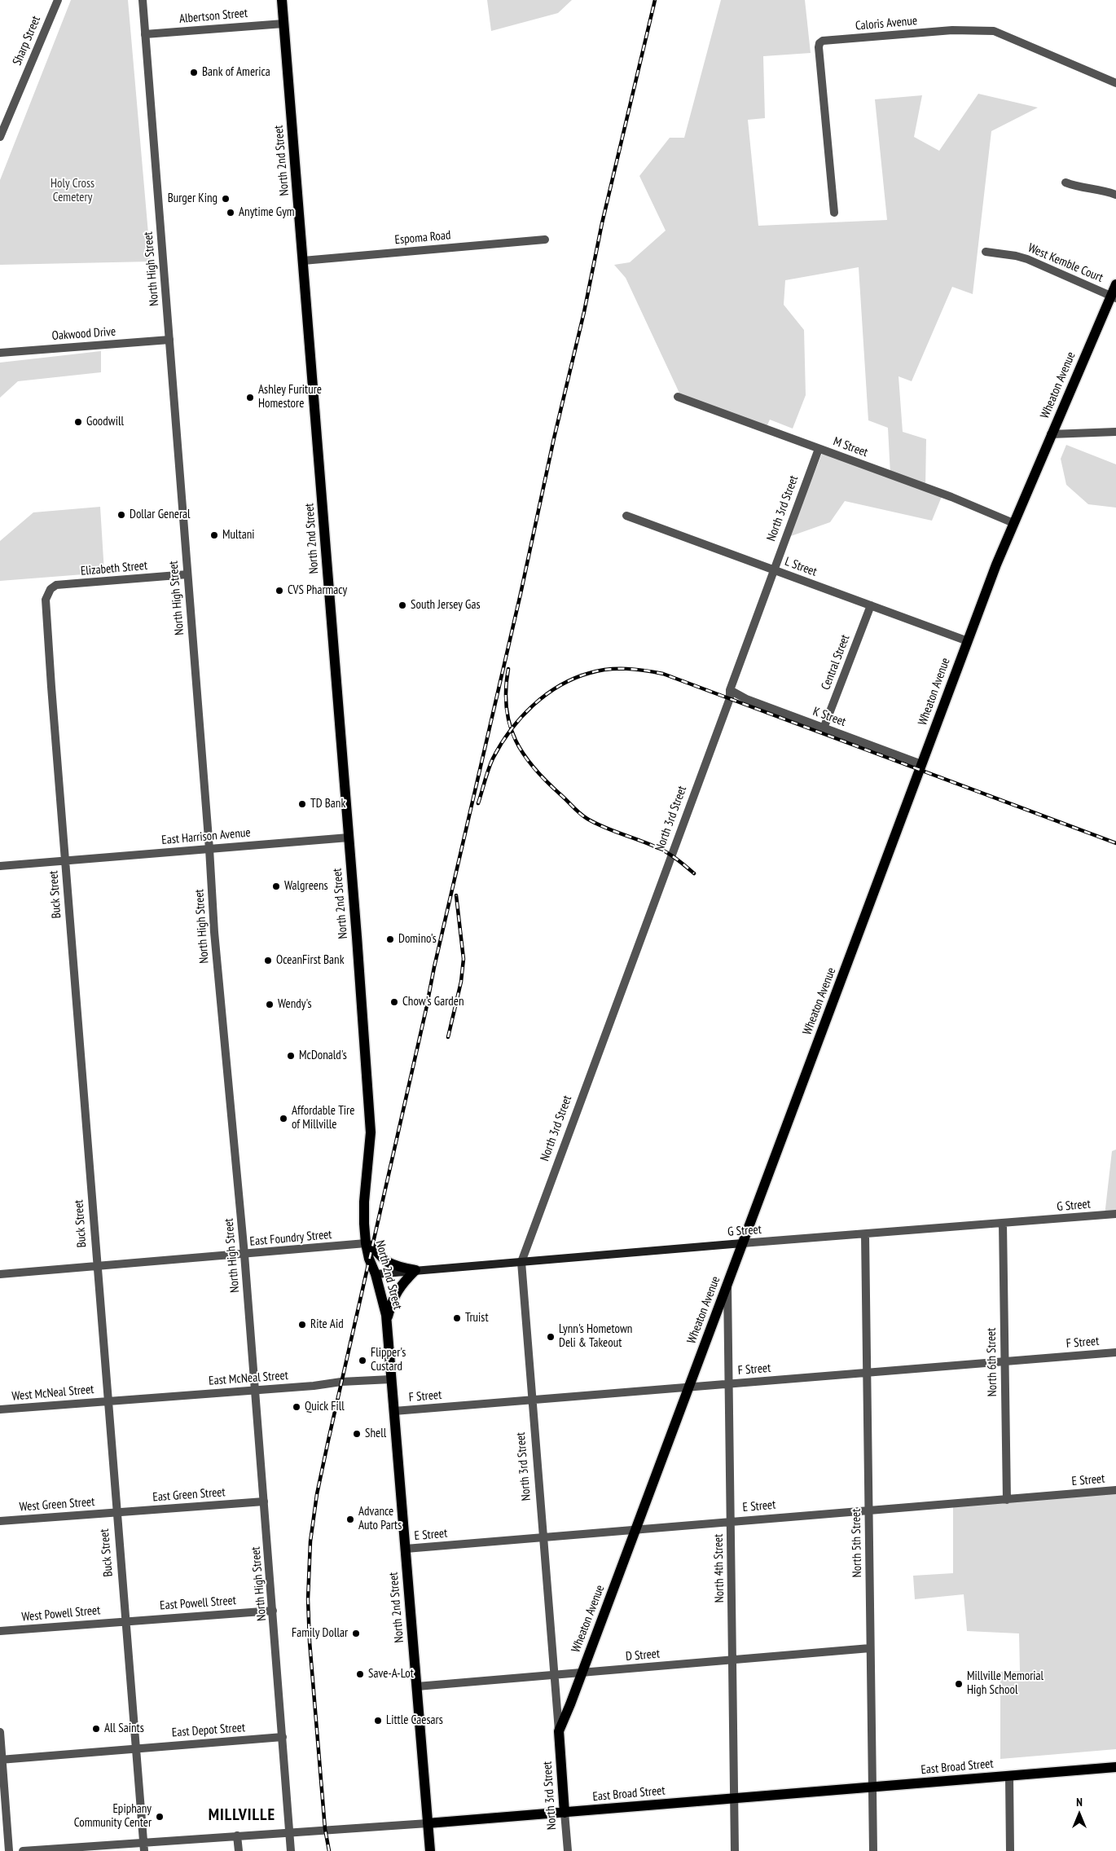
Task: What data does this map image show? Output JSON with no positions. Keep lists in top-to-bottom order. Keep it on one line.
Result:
{"streets":{"main road":["North 2nd Street","Wheaton Avenue","North 3rd Street","G Street","East Broad Street"],"street":["Albertson Street","Caloris Avenue","Sharp Street","Espoma Road","West Kemble Court","North High Street","Oakwood Drive","M Street","L Street","Elizabeth Street","Central Street","K Street","East Harrison Avenue","Buck Street","East Foundry Street","F Street","North 6th Street","East McNeal Street","West McNeal Street","E Street","East Green Street","West Green Street","North 5th Street","North 4th Street","East Powell Street","West Powell Street","D Street","East Depot Street"]},"crossings":[["Albertson Street","North 2nd Street"],["Albertson Street","North High Street"],["North 2nd Street","Espoma Road"],["North 2nd Street","East Harrison Avenue"],["North 2nd Street","G Street"],["North 2nd Street","East Foundry Street"],["North 2nd Street","F Street"],["North 2nd Street","East McNeal Street"],["North 2nd Street","E Street"],["North 2nd Street","D Street"],["North 2nd Street","East Broad Street"],["West Kemble Court","Wheaton Avenue"],["North High Street","Oakwood Drive"],["North High Street","Elizabeth Street"],["North High Street","East Harrison Avenue"],["North High Street","East Foundry Street"],["North High Street","East McNeal Street"],["North High Street","East Green Street"],["North High Street","East Powell Street"],["North High Street","East Depot Street"],["North High Street","East Broad Street"],["Wheaton Avenue","M Street"],["Wheaton Avenue","North 3rd Street"],["Wheaton Avenue","L Street"],["Wheaton Avenue","K Street"],["Wheaton Avenue","G Street"],["Wheaton Avenue","F Street"],["Wheaton Avenue","E Street"],["Wheaton Avenue","North 4th Street"],["Wheaton Avenue","D Street"],["M Street","North 3rd Street"],["North 3rd Street","L Street"],["North 3rd Street","K Street"],["North 3rd Street","G Street"],["North 3rd Street","F Street"],["North 3rd Street","E Street"],["North 3rd Street","D Street"],["North 3rd Street","East Broad Street"],["L Street","Central Street"],["Elizabeth Street","Buck Street"],["Central Street","K Street"],["East Harrison Avenue","Buck Street"],["Buck Street","East Foundry Street"],["Buck Street","East McNeal Street"],["Buck Street","West McNeal Street"],["Buck Street","East Green Street"],["Buck Street","West Green Street"],["Buck Street","East Powell Street"],["Buck Street","West Powell Street"],["Buck Street","East Depot Street"],["Buck Street","East Broad Street"],["G Street","North 6th Street"],["G Street","North 5th Street"],["F Street","North 6th Street"],["F Street","North 5th Street"],["F Street","North 4th Street"],["North 6th Street","E Street"],["East McNeal Street","West McNeal Street"],["E Street","North 5th Street"],["E Street","North 4th Street"],["East Green Street","West Green Street"],["North 5th Street","D Street"],["North 5th Street","East Broad Street"],["North 4th Street","D Street"],["North 4th Street","East Broad Street"],["East Powell Street","West Powell Street"]],"districts":["MILLVILLE"],"parks":["Holy Cross Cemetery"],"places":["Bank of America","Burger King","Anytime Gym","Ashley Furiture Homestore","Goodwill","Dollar General","Multani","CVS Pharmacy","South Jersey Gas","TD Bank","Walgreens","Domino's","OceanFirst Bank","Chow's Garden","Wendy's","McDonald's","Affordable Tire of Millville","Truist","Rite Aid","Lynn's Hometown Deli & Takeout","Flipper's Custard","Quick Fill","Shell","Advance Auto Parts","Family Dollar","Save-A-Lot","Millville Memorial High School","Little Caesars","All Saints","Epiphany Community Center"],"north":"top"}
